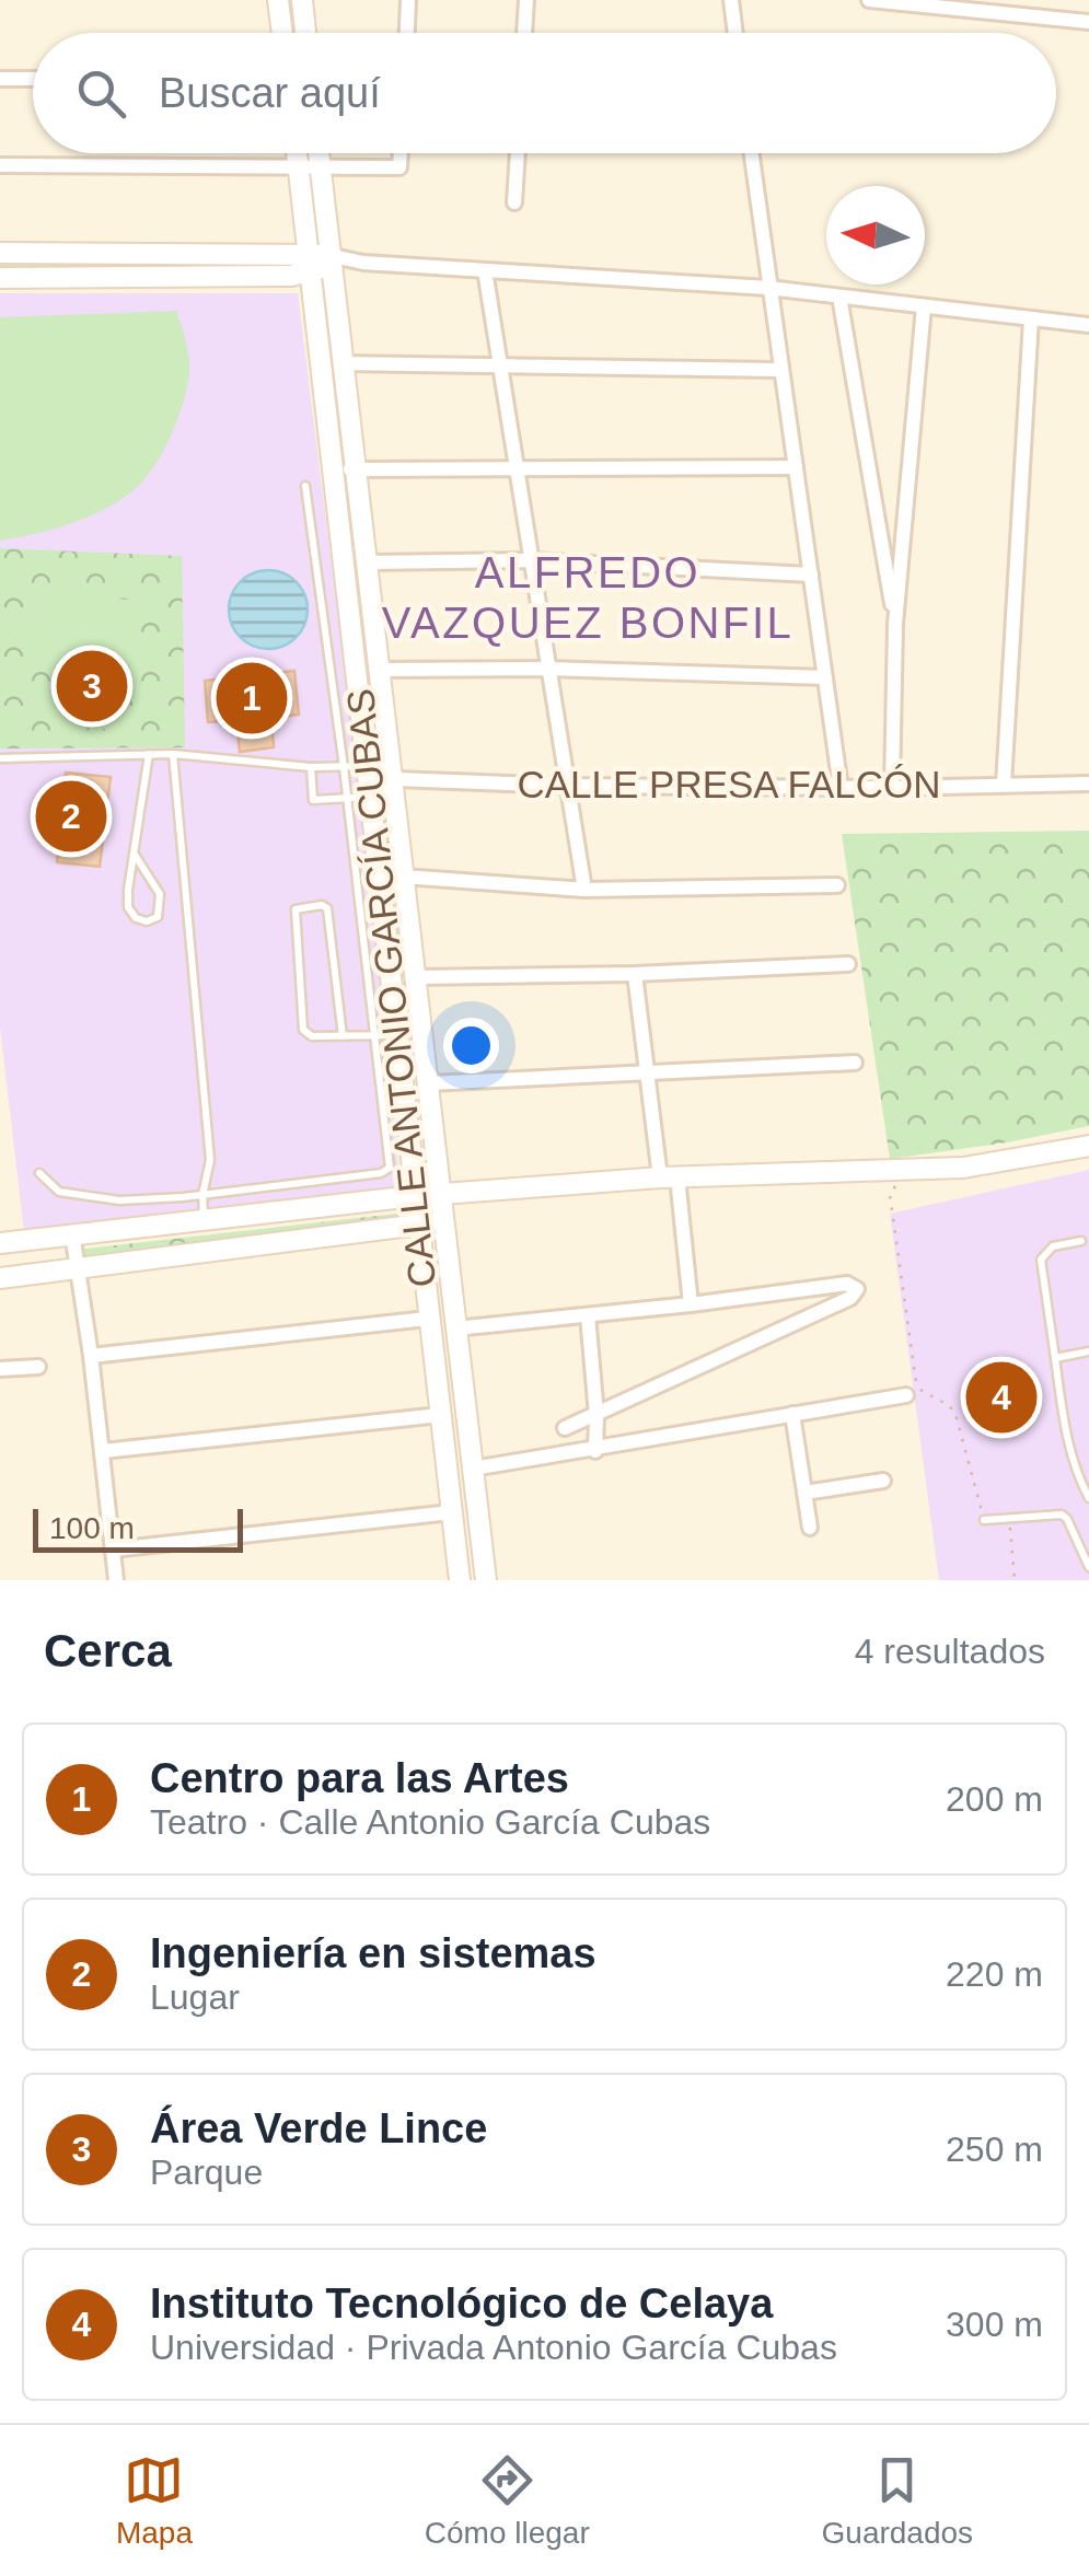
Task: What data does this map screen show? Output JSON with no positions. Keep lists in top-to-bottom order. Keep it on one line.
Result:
{"streets":{"street":["CALLE PRESA FALCÓN","CALLE ANTONIO GARCÍA CUBAS"]},"crossings":[["CALLE PRESA FALCÓN","CALLE ANTONIO GARCÍA CUBAS"]],"districts":["ALFREDO VAZQUEZ BONFIL"],"scale_bar":"100 m","north":"left","page":{"search":"Buscar aquí","pins":["3","1","2","4"],"scale":"100 m","heading":["Cerca","4 resultados"],"list":[{"mark":"1","name":"Centro para las Artes","note":"Teatro · Calle Antonio García Cubas","value":"200 m"},{"mark":"2","name":"Ingeniería en sistemas","note":"Lugar","value":"220 m"},{"mark":"3","name":"Área Verde Lince","note":"Parque","value":"250 m"},{"mark":"4","name":"Instituto Tecnológico de Celaya","note":"Universidad · Privada Antonio García Cubas","value":"300 m"}],"nav":["Mapa","Cómo llegar","Guardados"]}}
